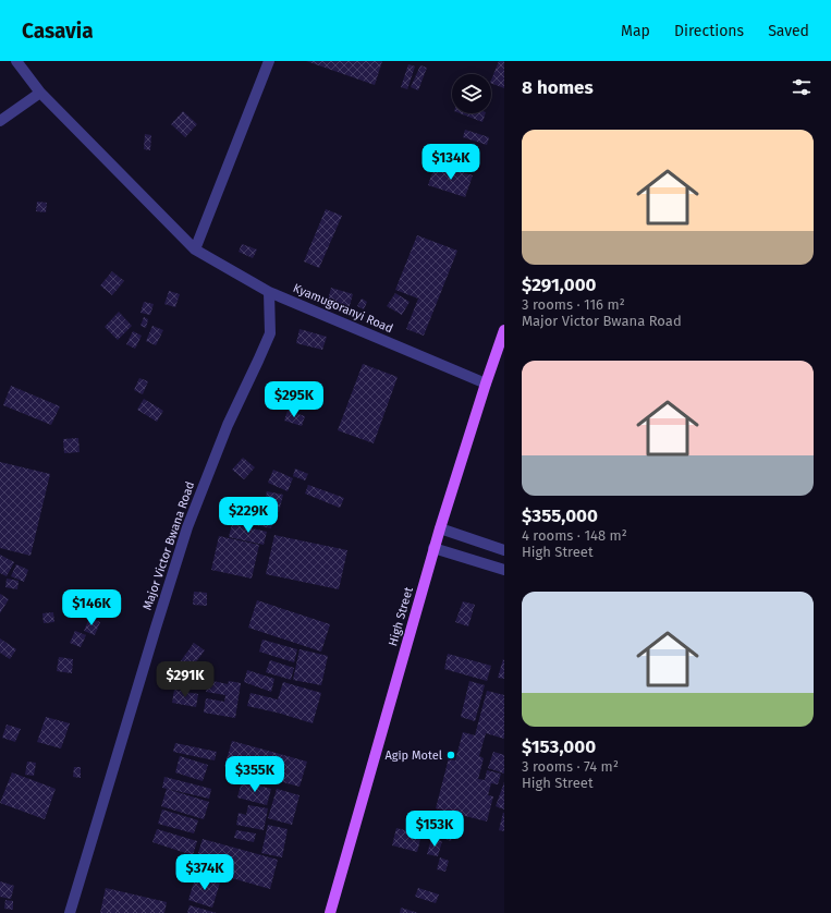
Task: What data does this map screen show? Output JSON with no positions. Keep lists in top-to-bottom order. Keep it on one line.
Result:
{"streets":{"main road":["High Street"],"street":["Kyamugoranyi Road","Major Victor Bwana Road"]},"crossings":[["Kyamugoranyi Road","Major Victor Bwana Road"],["Kyamugoranyi Road","High Street"]],"places":["Agip Motel"],"page":{"header":"Casavia","nav":["Map","Directions","Saved"],"heading":"8 homes","list":[{"name":"$291,000","note":"3 rooms · 116 m² · Major Victor Bwana Road"},{"name":"$355,000","note":"4 rooms · 148 m² · High Street"},{"name":"$153,000","note":"3 rooms · 74 m² · High Street"}],"price":["$134K","$295K","$229K","$146K","$291K","$355K","$153K","$374K"]}}
